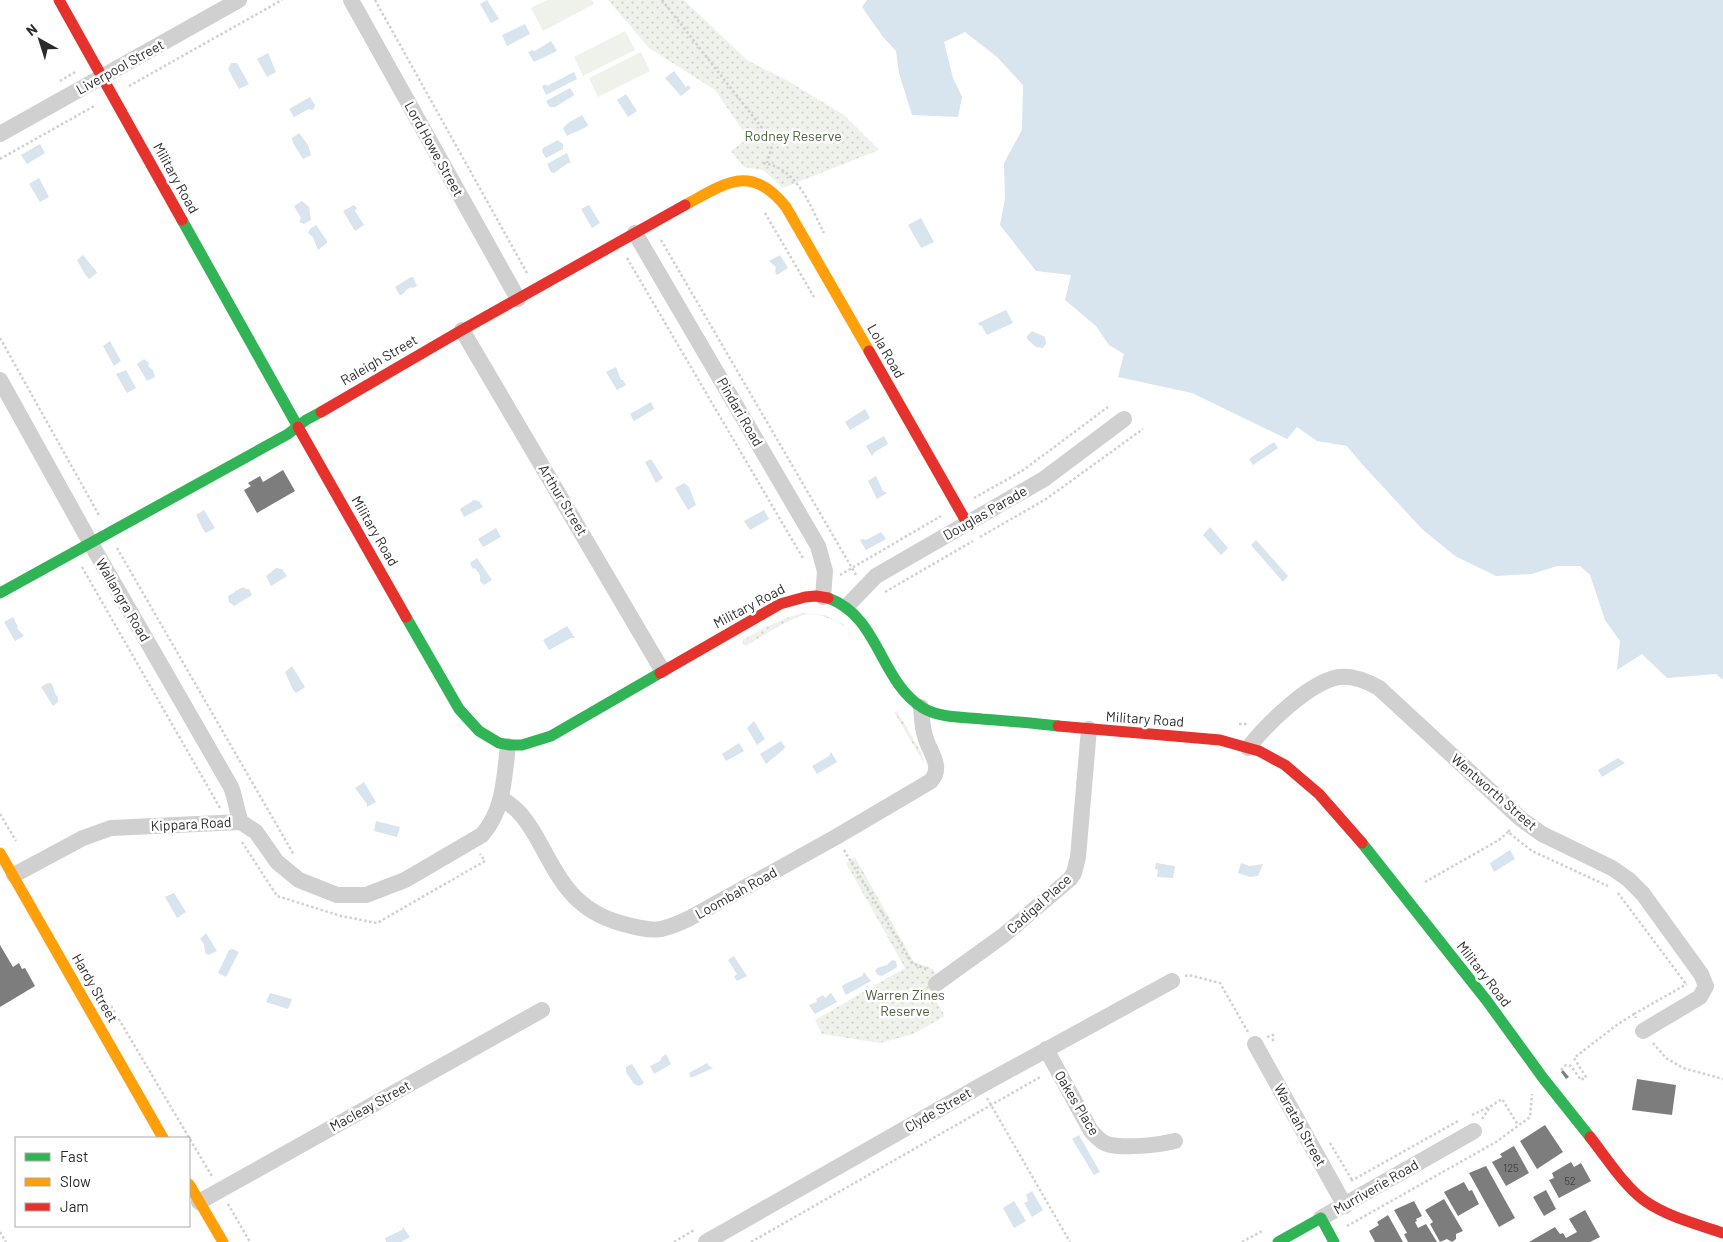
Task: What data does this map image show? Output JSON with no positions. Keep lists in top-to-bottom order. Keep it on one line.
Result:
{"streets":{"street":["Liverpool Street","Lord Howe Street","Military Road","Lola Road","Raleigh Street","Pindari Road","Arthur Street","Douglas Parade","Wallangra Road","Wentworth Street","Kippara Road","Loombah Road","Cadigal Place","Hardy Street","Oakes Place","Macleay Street","Clyde Street","Waratah Street","Murriverie Road"]},"crossings":[["Liverpool Street","Military Road"],["Lord Howe Street","Raleigh Street"],["Military Road","Raleigh Street"],["Military Road","Pindari Road"],["Military Road","Arthur Street"],["Military Road","Douglas Parade"],["Military Road","Wentworth Street"],["Military Road","Kippara Road"],["Military Road","Loombah Road"],["Military Road","Cadigal Place"],["Lola Road","Raleigh Street"],["Lola Road","Douglas Parade"],["Raleigh Street","Pindari Road"],["Raleigh Street","Arthur Street"],["Raleigh Street","Wallangra Road"],["Wallangra Road","Kippara Road"],["Kippara Road","Loombah Road"],["Kippara Road","Hardy Street"],["Oakes Place","Clyde Street"],["Waratah Street","Murriverie Road"]],"parks":["Rodney Reserve","Warren Zines Reserve"],"house_numbers":["125","52"],"legend":["Fast","Slow","Jam"],"north":"top left"}
